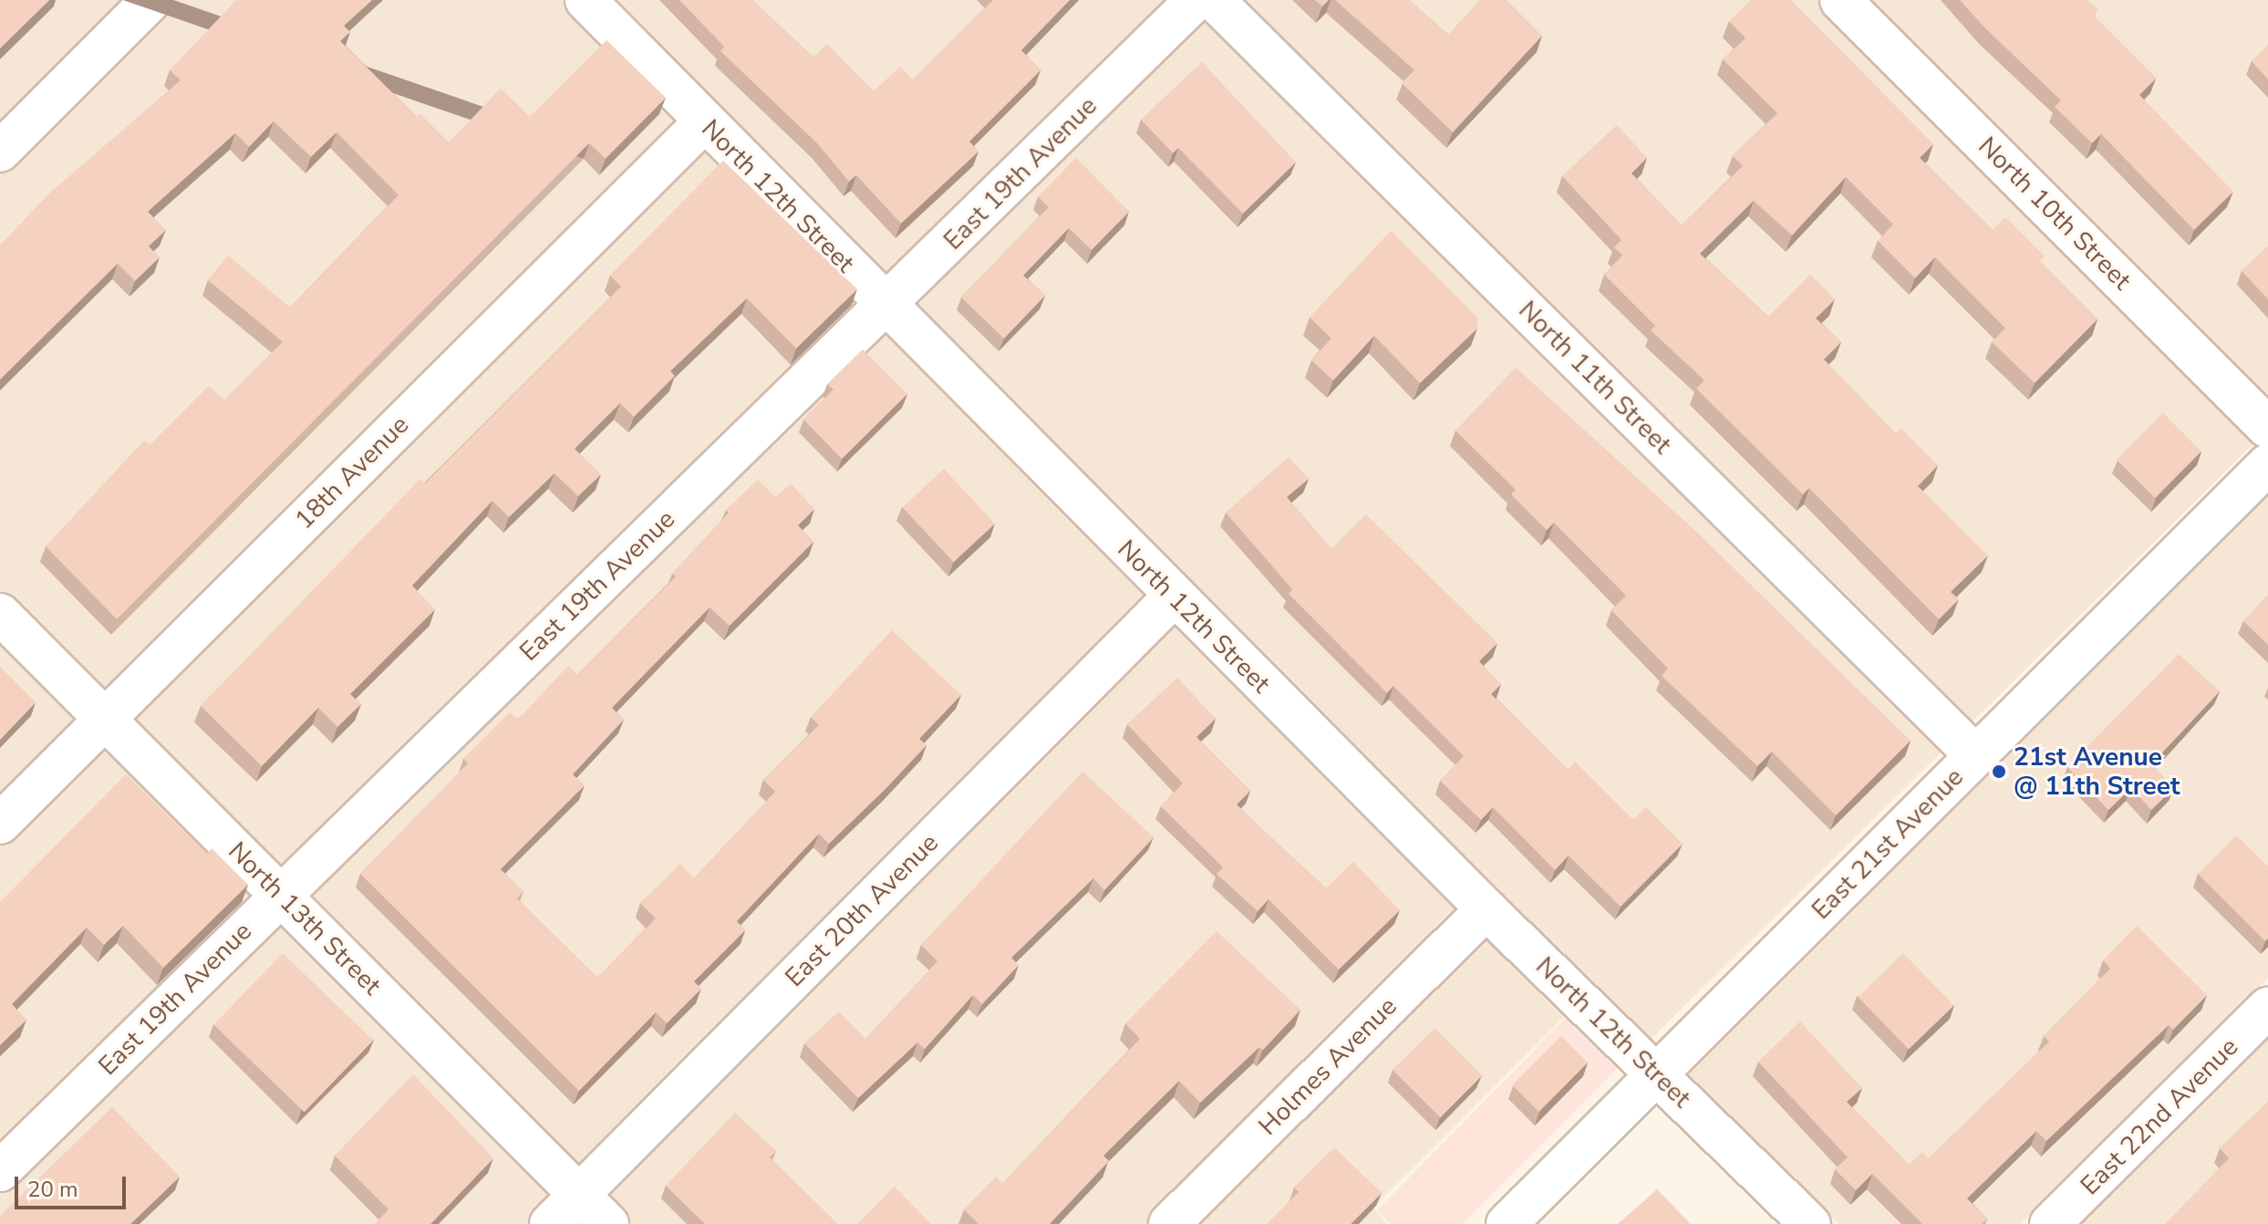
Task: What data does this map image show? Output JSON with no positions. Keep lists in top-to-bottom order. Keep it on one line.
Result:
{"streets":{"street":["East 19th Avenue","North 12th Street","North 10th Street","North 11th Street","18th Avenue","East 21st Avenue","East 20th Avenue","North 13th Street","Holmes Avenue","East 22nd Avenue"]},"crossings":[["East 19th Avenue","North 12th Street"],["East 19th Avenue","North 13th Street"],["North 12th Street","18th Avenue"],["North 12th Street","East 21st Avenue"],["North 12th Street","East 20th Avenue"],["North 12th Street","Holmes Avenue"],["North 11th Street","East 21st Avenue"],["18th Avenue","North 13th Street"],["East 20th Avenue","North 13th Street"]],"places":["21st Avenue @ 11th Street"],"scale_bar":"20 m"}
